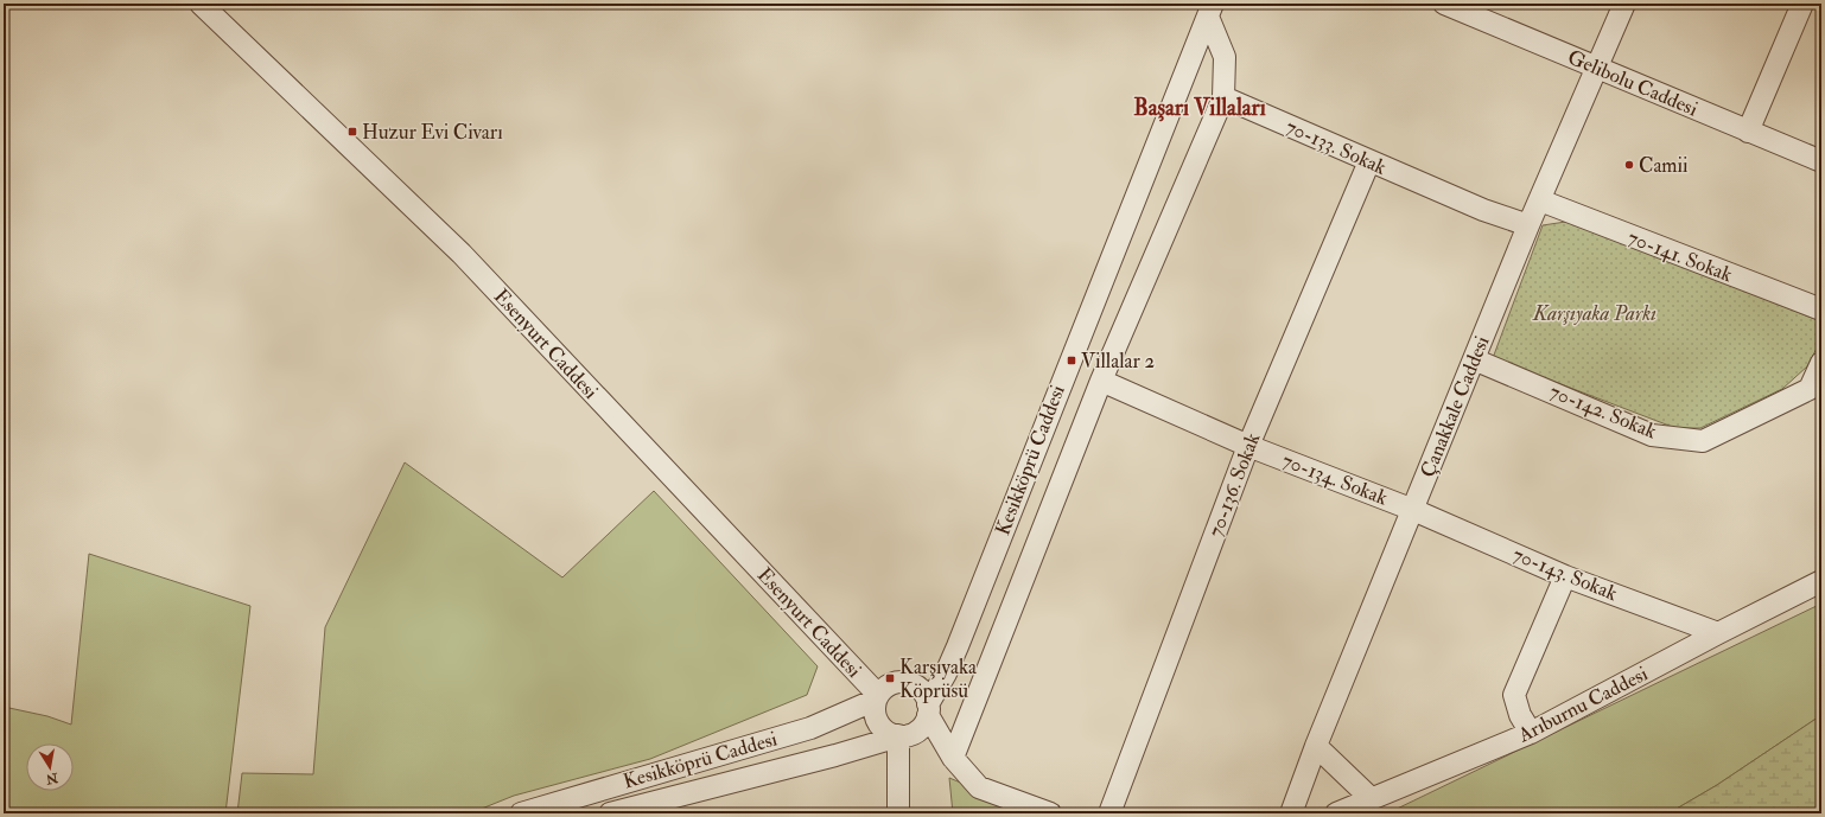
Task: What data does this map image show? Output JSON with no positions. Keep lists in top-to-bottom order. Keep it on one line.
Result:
{"streets":{"street":["Gelibolu Caddesi","70-133. Sokak","70-141. Sokak","Esenyurt Caddesi","Çanakkale Caddesi","70-142. Sokak","Kesikköprü Caddesi","70-134. Sokak","70-136. Sokak","70-143. Sokak","Arıburnu Caddesi"]},"crossings":[["Gelibolu Caddesi","Çanakkale Caddesi"],["70-133. Sokak","Çanakkale Caddesi"],["70-133. Sokak","Kesikköprü Caddesi"],["70-133. Sokak","70-136. Sokak"],["70-141. Sokak","Çanakkale Caddesi"],["Esenyurt Caddesi","Kesikköprü Caddesi"],["Çanakkale Caddesi","70-142. Sokak"],["Çanakkale Caddesi","70-134. Sokak"],["Çanakkale Caddesi","70-143. Sokak"],["Kesikköprü Caddesi","70-134. Sokak"],["70-134. Sokak","70-136. Sokak"],["70-134. Sokak","70-143. Sokak"],["70-143. Sokak","Arıburnu Caddesi"]],"districts":["Başarı Villaları"],"parks":["Karşıyaka Parkı"],"places":{"transit":["Huzur Evi Civarı","Villalar 2","Karşıyaka Köprüsü"],"other":["Camii"]},"north":"bottom"}
